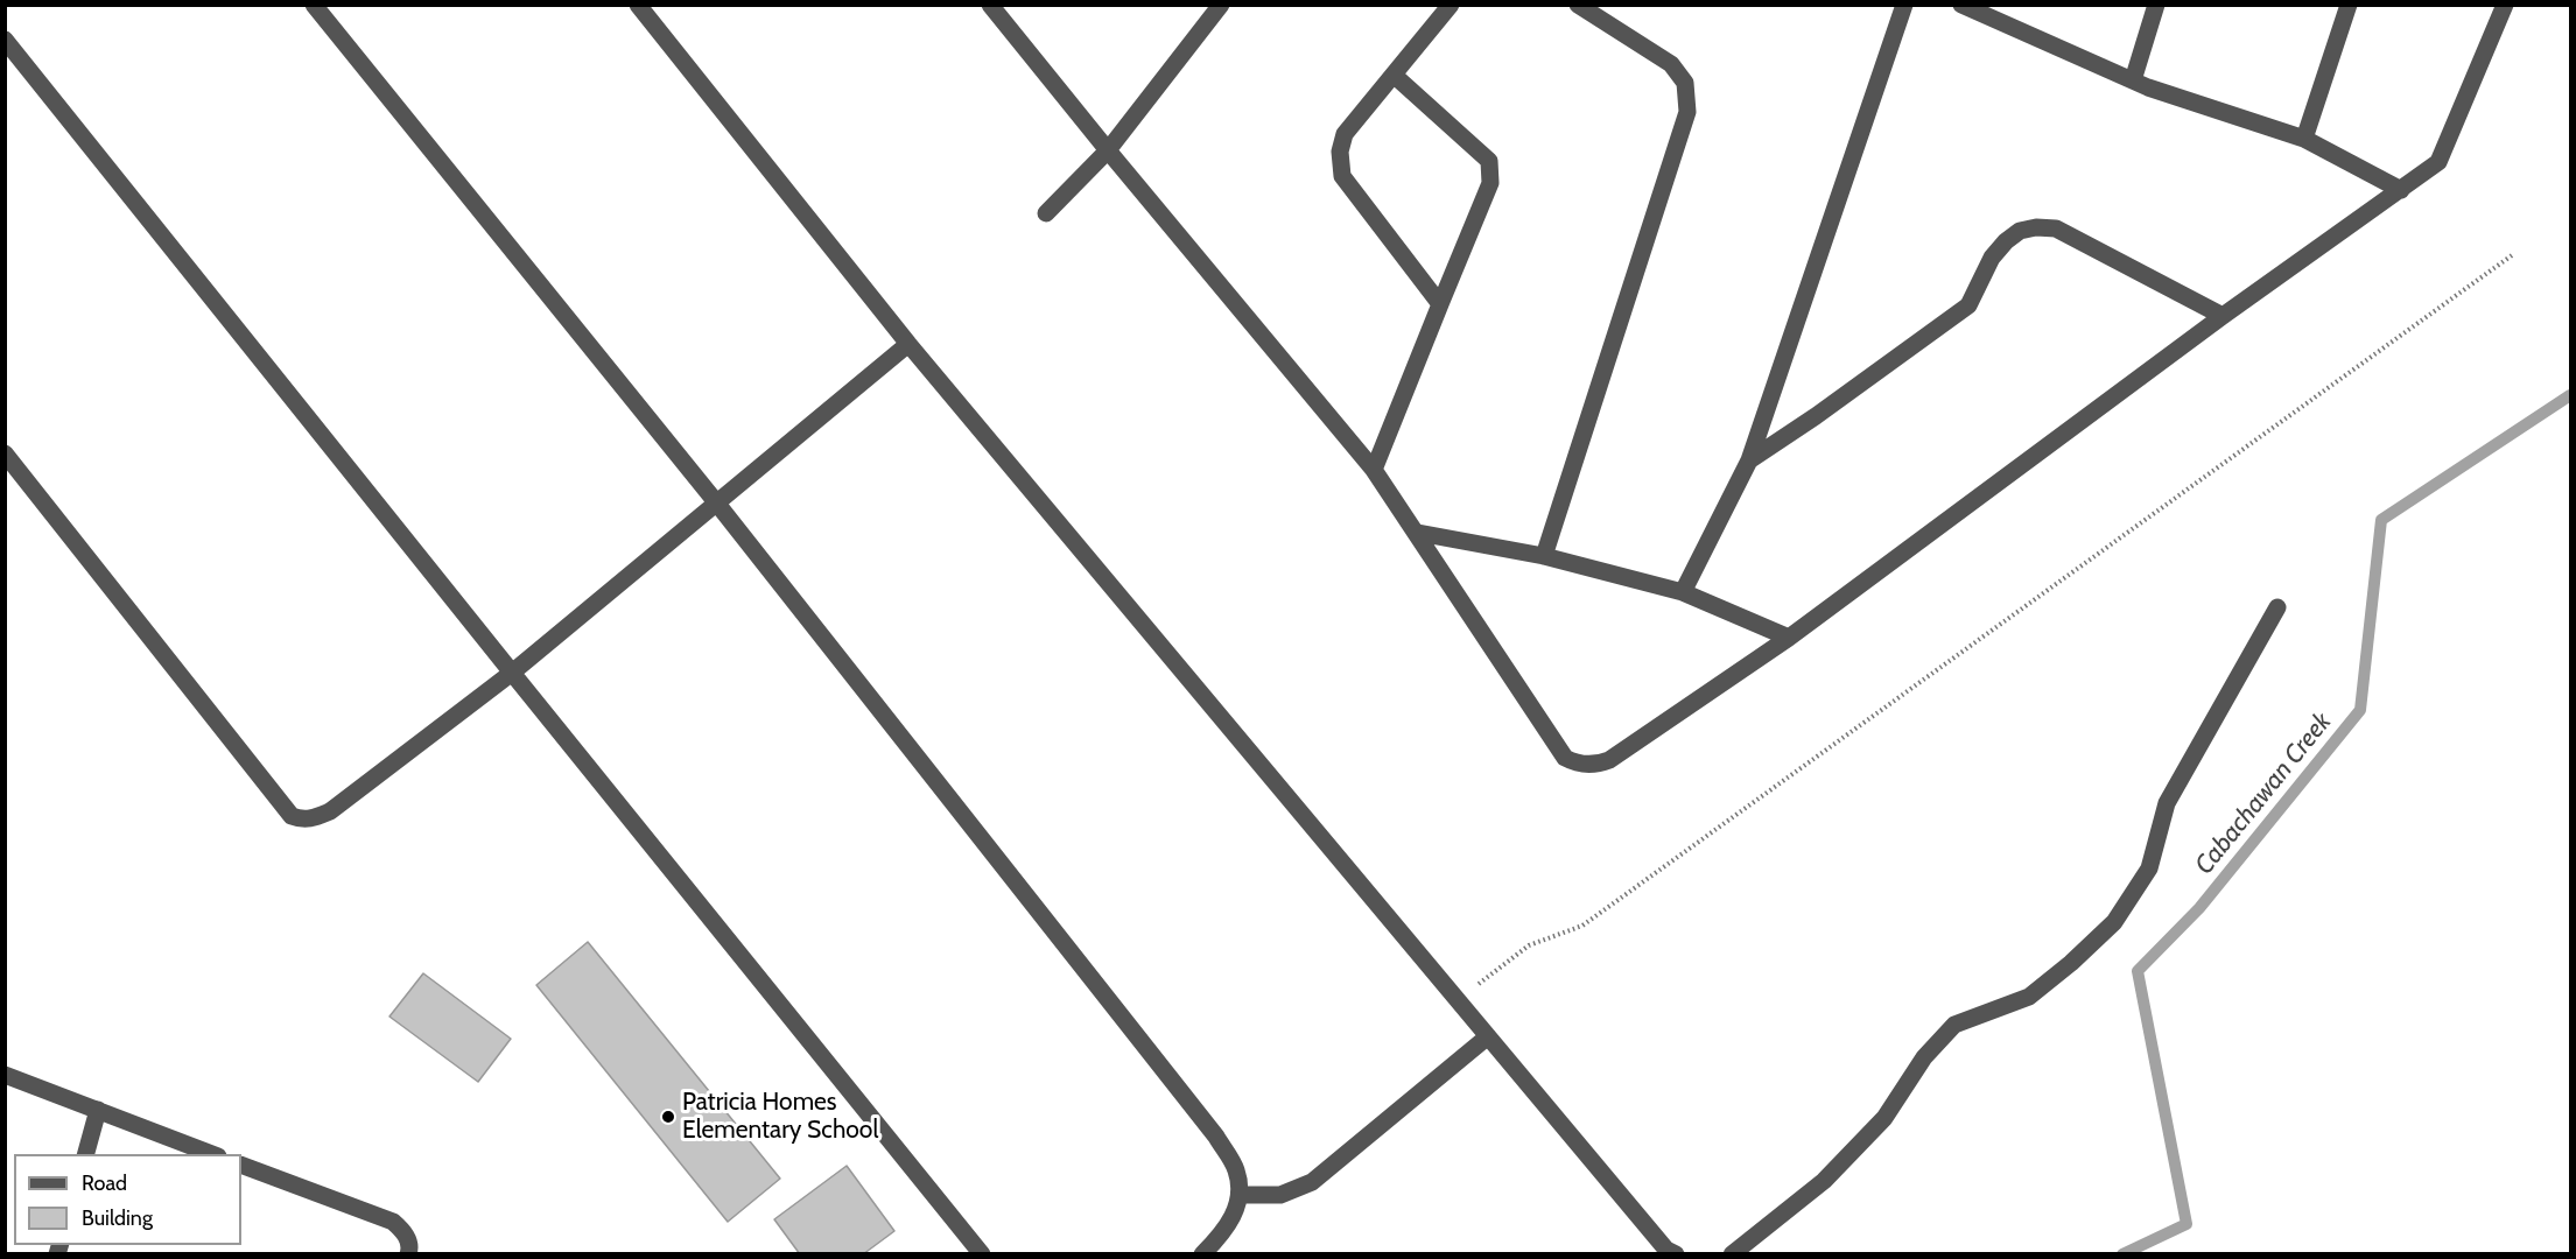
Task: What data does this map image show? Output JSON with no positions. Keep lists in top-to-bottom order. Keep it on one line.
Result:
{"water":["Cabachawan Creek"],"places":["Patricia Homes Elementary School"],"legend":["Road","Building"]}
